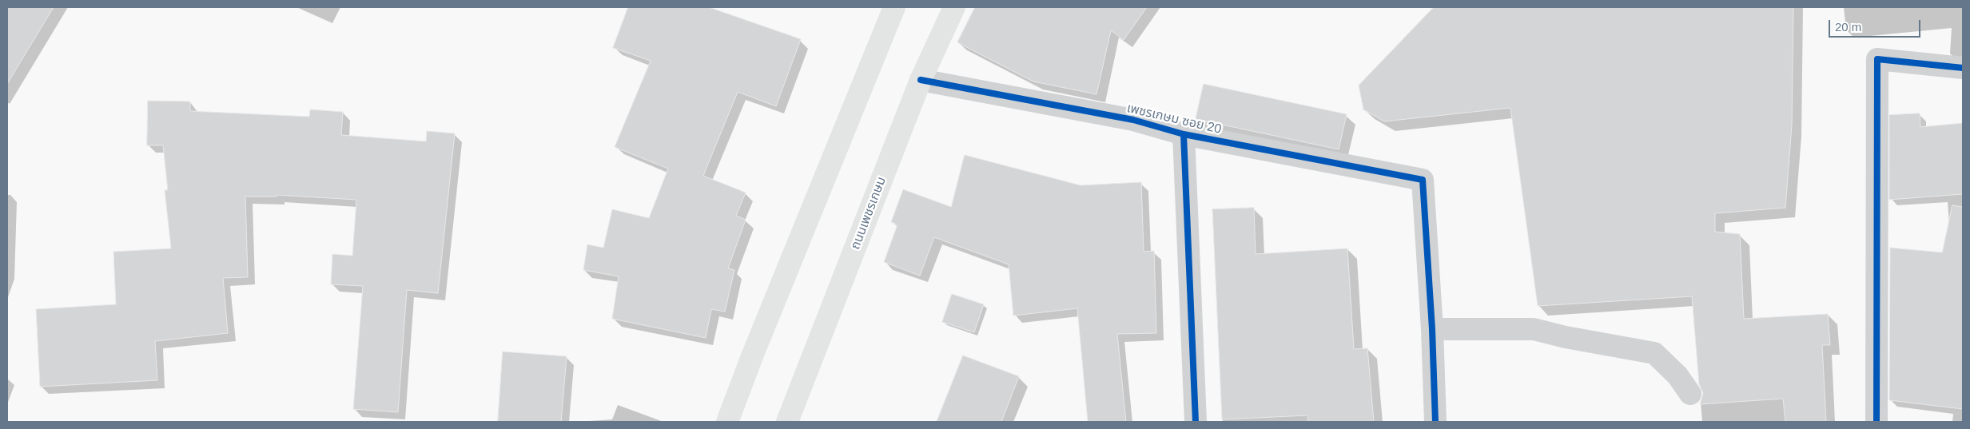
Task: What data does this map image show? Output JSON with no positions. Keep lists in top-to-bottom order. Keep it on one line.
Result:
{"streets":{"main road":["ถนนเพชรเกษม"],"street":["เพชรเกษม ซอย 20"]},"crossings":[["เพชรเกษม ซอย 20","ถนนเพชรเกษม"]],"scale_bar":"20 m"}
